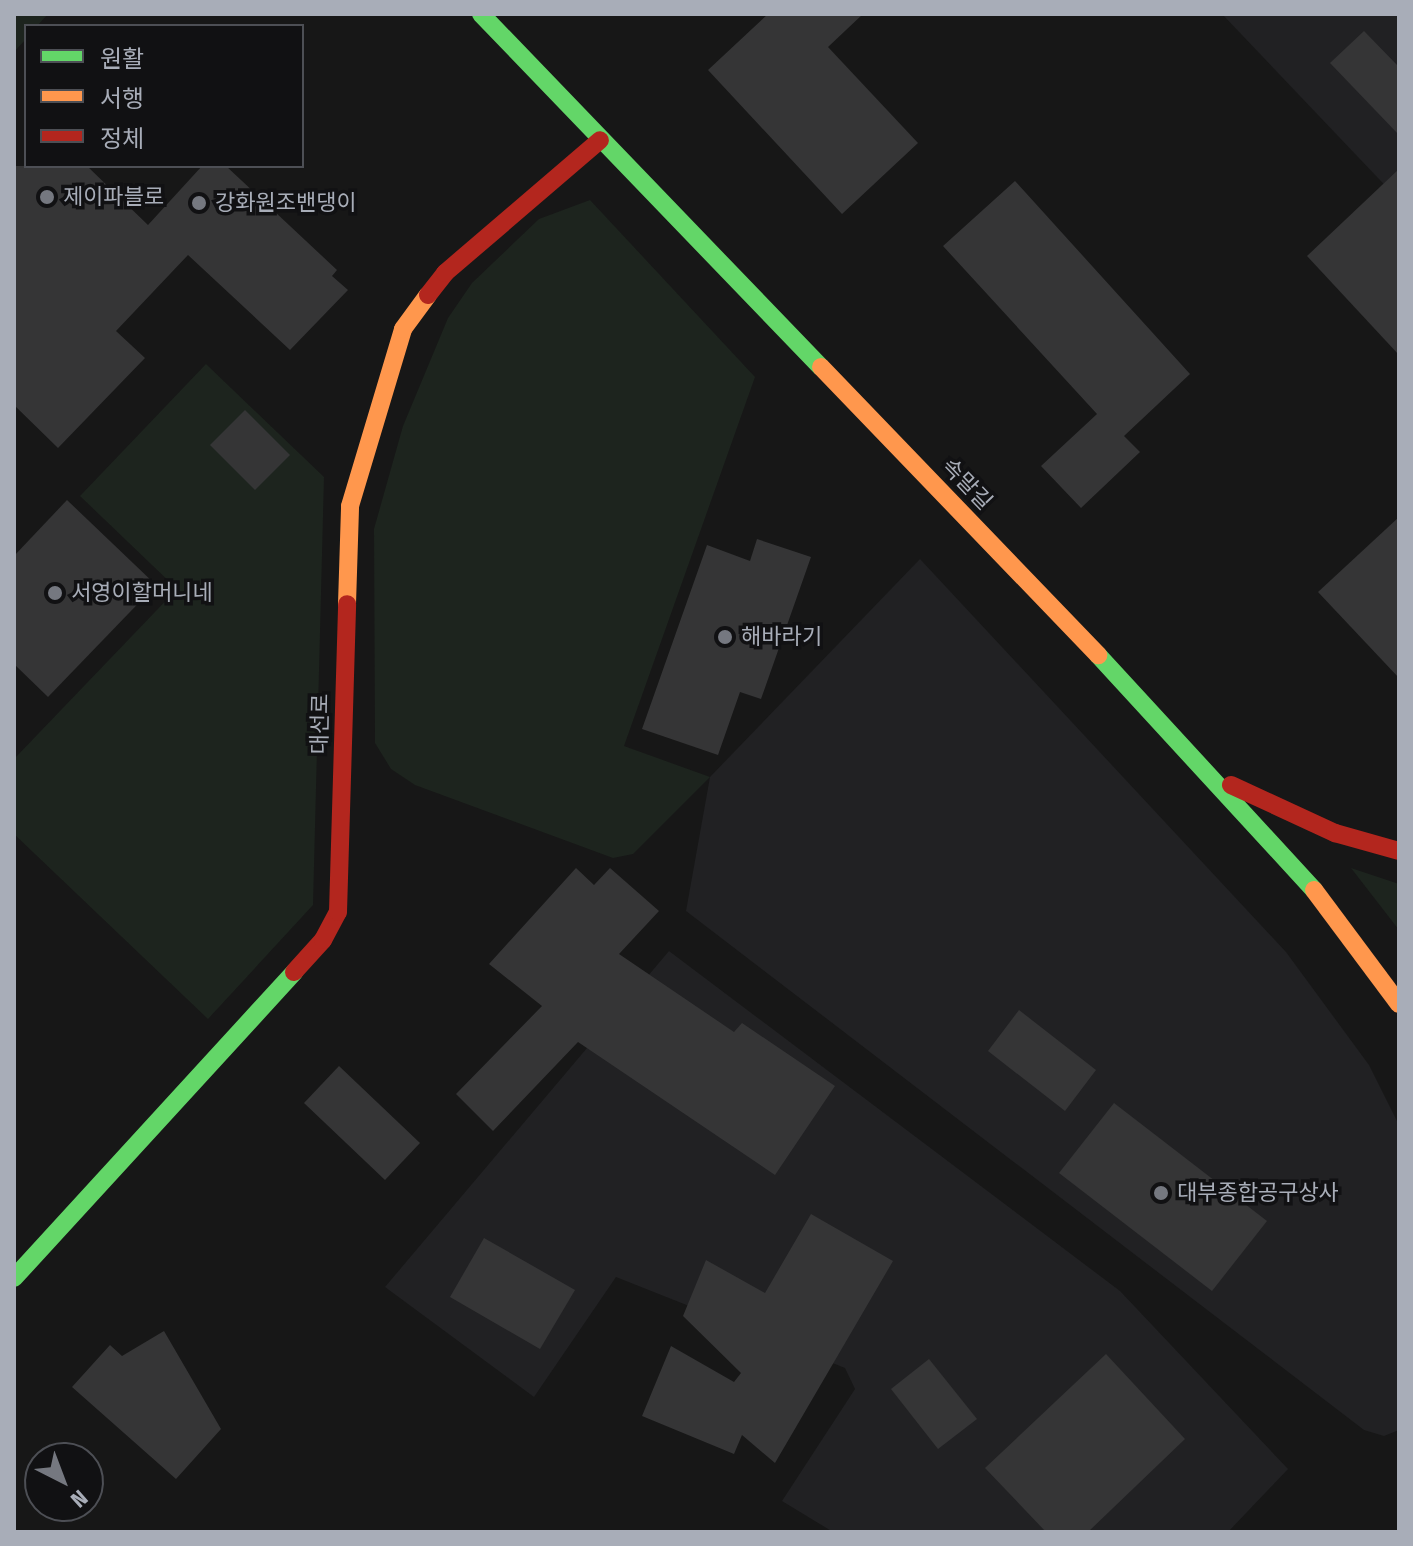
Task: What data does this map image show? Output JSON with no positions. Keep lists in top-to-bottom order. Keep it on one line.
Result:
{"streets":{"street":["속말길","대선로"]},"crossings":[["속말길","대선로"]],"places":["제이파블로","강화원조밴댕이","서영이할머니네","해바라기","대부종합공구상사"],"legend":["원활","서행","정체"],"north":"bottom right"}
